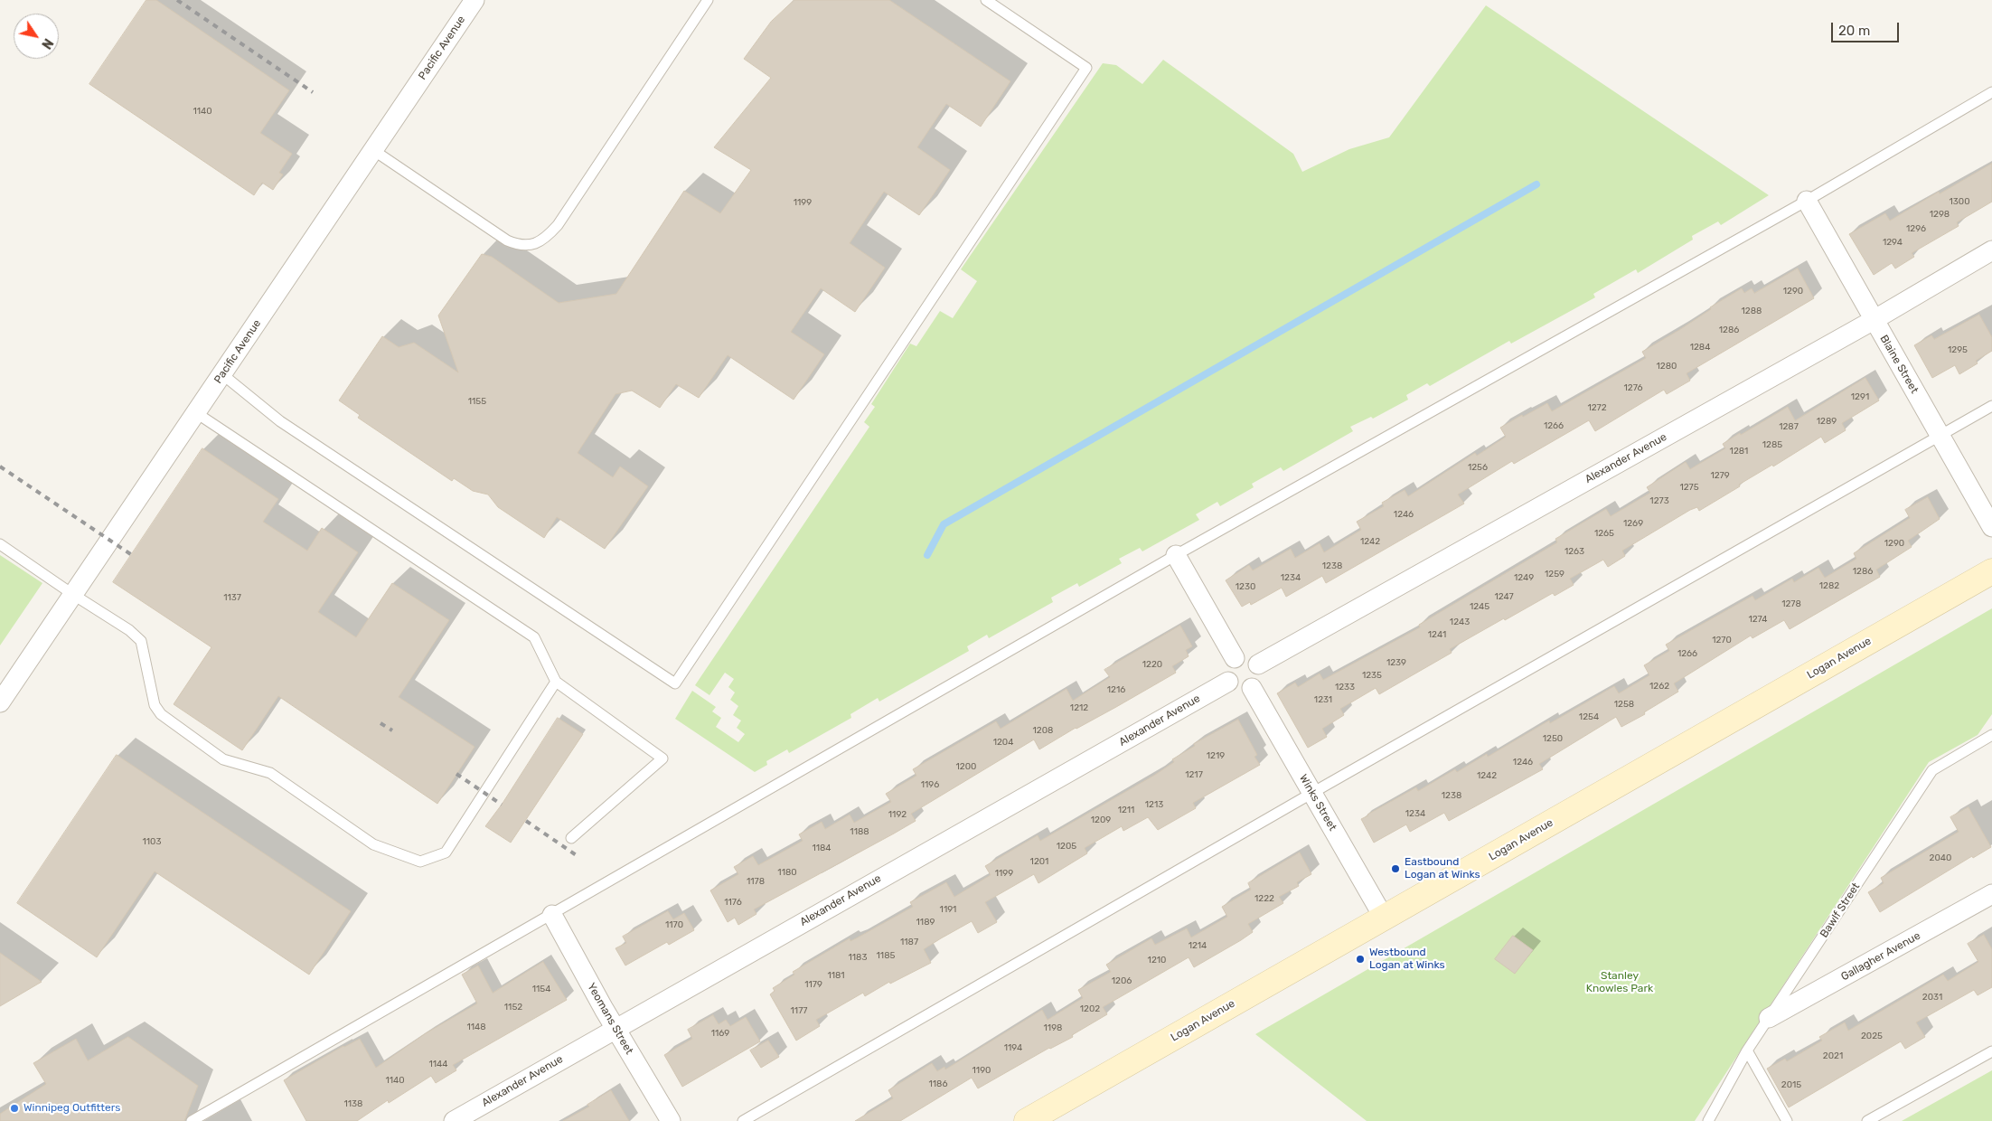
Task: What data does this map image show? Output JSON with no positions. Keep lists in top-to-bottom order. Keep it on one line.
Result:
{"streets":{"main road":["Logan Avenue"],"street":["Pacific Avenue","Blaine Street","Alexander Avenue","Winks Street","Gallagher Avenue","Yeomans Street"],"lane":["Bawlf Street"]},"crossings":[["Blaine Street","Alexander Avenue"],["Alexander Avenue","Winks Street"],["Alexander Avenue","Yeomans Street"],["Logan Avenue","Winks Street"],["Bawlf Street","Gallagher Avenue"]],"parks":["Stanley Knowles Park"],"places":["Eastbound Logan at Winks","Westbound Logan at Winks","Winnipeg Outfitters"],"house_numbers":["1140","1300","1199","1298","1296","1294","1290","1288","1286","1284","1295","1280","1276","1291","1155","1272","1289","1266","1287","1285","1281","1256","1279","1275","1273","1246","1269","1265","1242","1290","1263","1238","1286","1259","1234","1249","1282","1230","1247","1137","1278","1245","1274","1243","1241","1270","1266","1239","1220","1235","1262","1233","1216","1231","1258","1212","1254","1208","1250","1204","1219","1246","1200","1217","1242","1196","1238","1213","1211","1234","1192","1209","1188","1103","1205","1184","2040","1201","1180","1199","1178","1222","1176","1191","1189","1170","1187","1214","1185","1183","1210","1181","1206","1179","1154","2031","1152","1202","1177","1148","1198","1169","2025","1194","2021","1144","1190","1140","1186","2015","1138"],"scale_bar":"20 m","north":"bottom right"}
